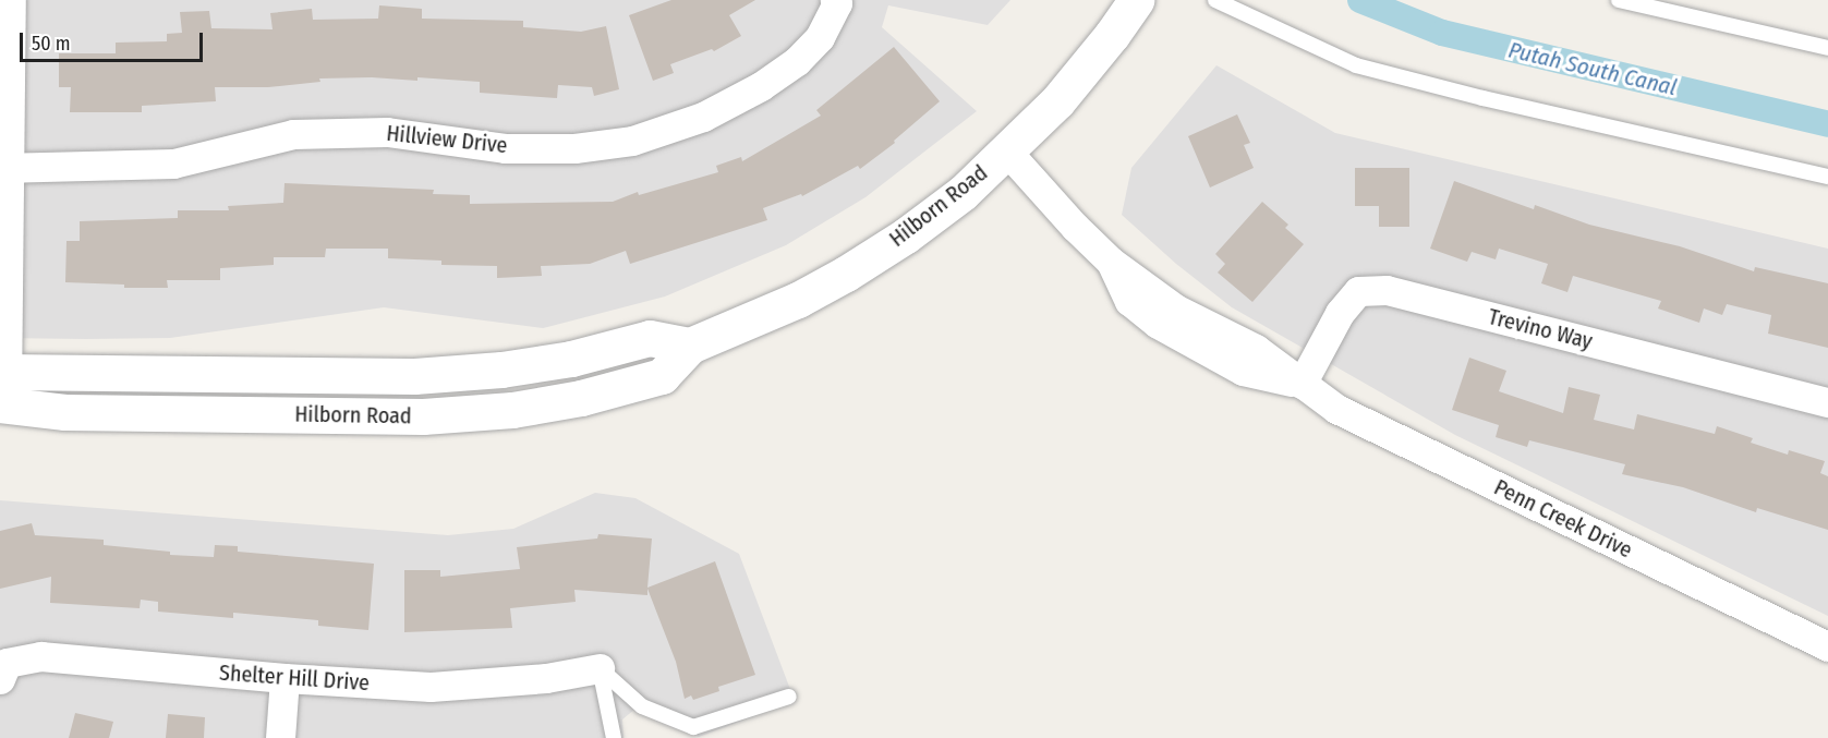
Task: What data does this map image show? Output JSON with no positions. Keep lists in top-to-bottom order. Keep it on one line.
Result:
{"streets":{"street":["Hillview Drive","Hilborn Road","Trevino Way","Penn Creek Drive","Shelter Hill Drive"]},"crossings":[["Hilborn Road","Penn Creek Drive"],["Trevino Way","Penn Creek Drive"]],"water":["Putah South Canal"],"scale_bar":"50 m"}
